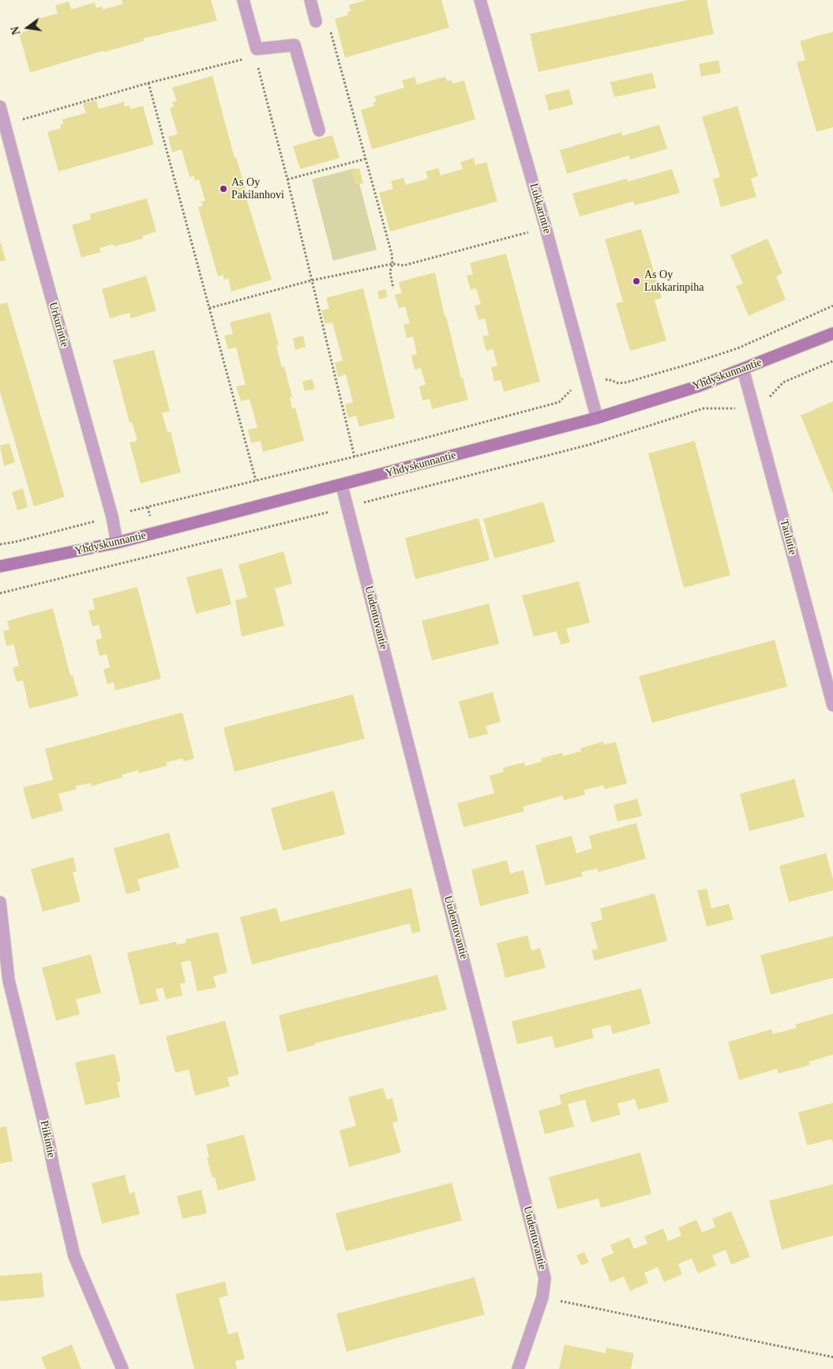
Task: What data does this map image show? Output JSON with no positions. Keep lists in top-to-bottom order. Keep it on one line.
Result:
{"streets":{"main road":["Yhdyskunnantie"],"street":["Lukkarintie","Urkurintie","Taulutie","Uudentuvantie","Piikintie"]},"crossings":[["Lukkarintie","Yhdyskunnantie"],["Urkurintie","Yhdyskunnantie"],["Yhdyskunnantie","Taulutie"],["Yhdyskunnantie","Uudentuvantie"]],"places":["As Oy Pakilanhovi","As Oy Lukkarinpiha"],"north":"left"}
